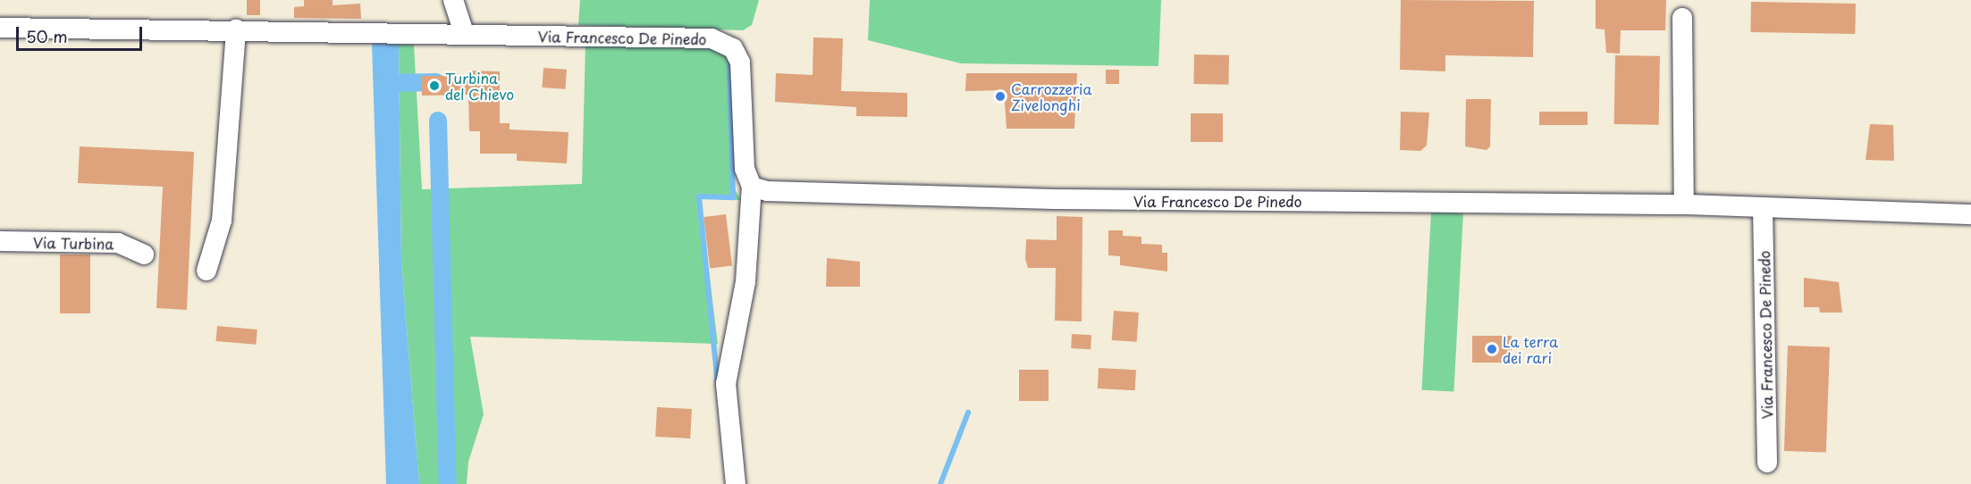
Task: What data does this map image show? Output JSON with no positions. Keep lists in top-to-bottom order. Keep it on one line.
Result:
{"streets":{"street":["Via Francesco De Pinedo","Via Turbina"]},"places":["Turbina del Chievo","Carrozzeria Zivelonghi","La terra dei rari"],"scale_bar":"50 m"}
